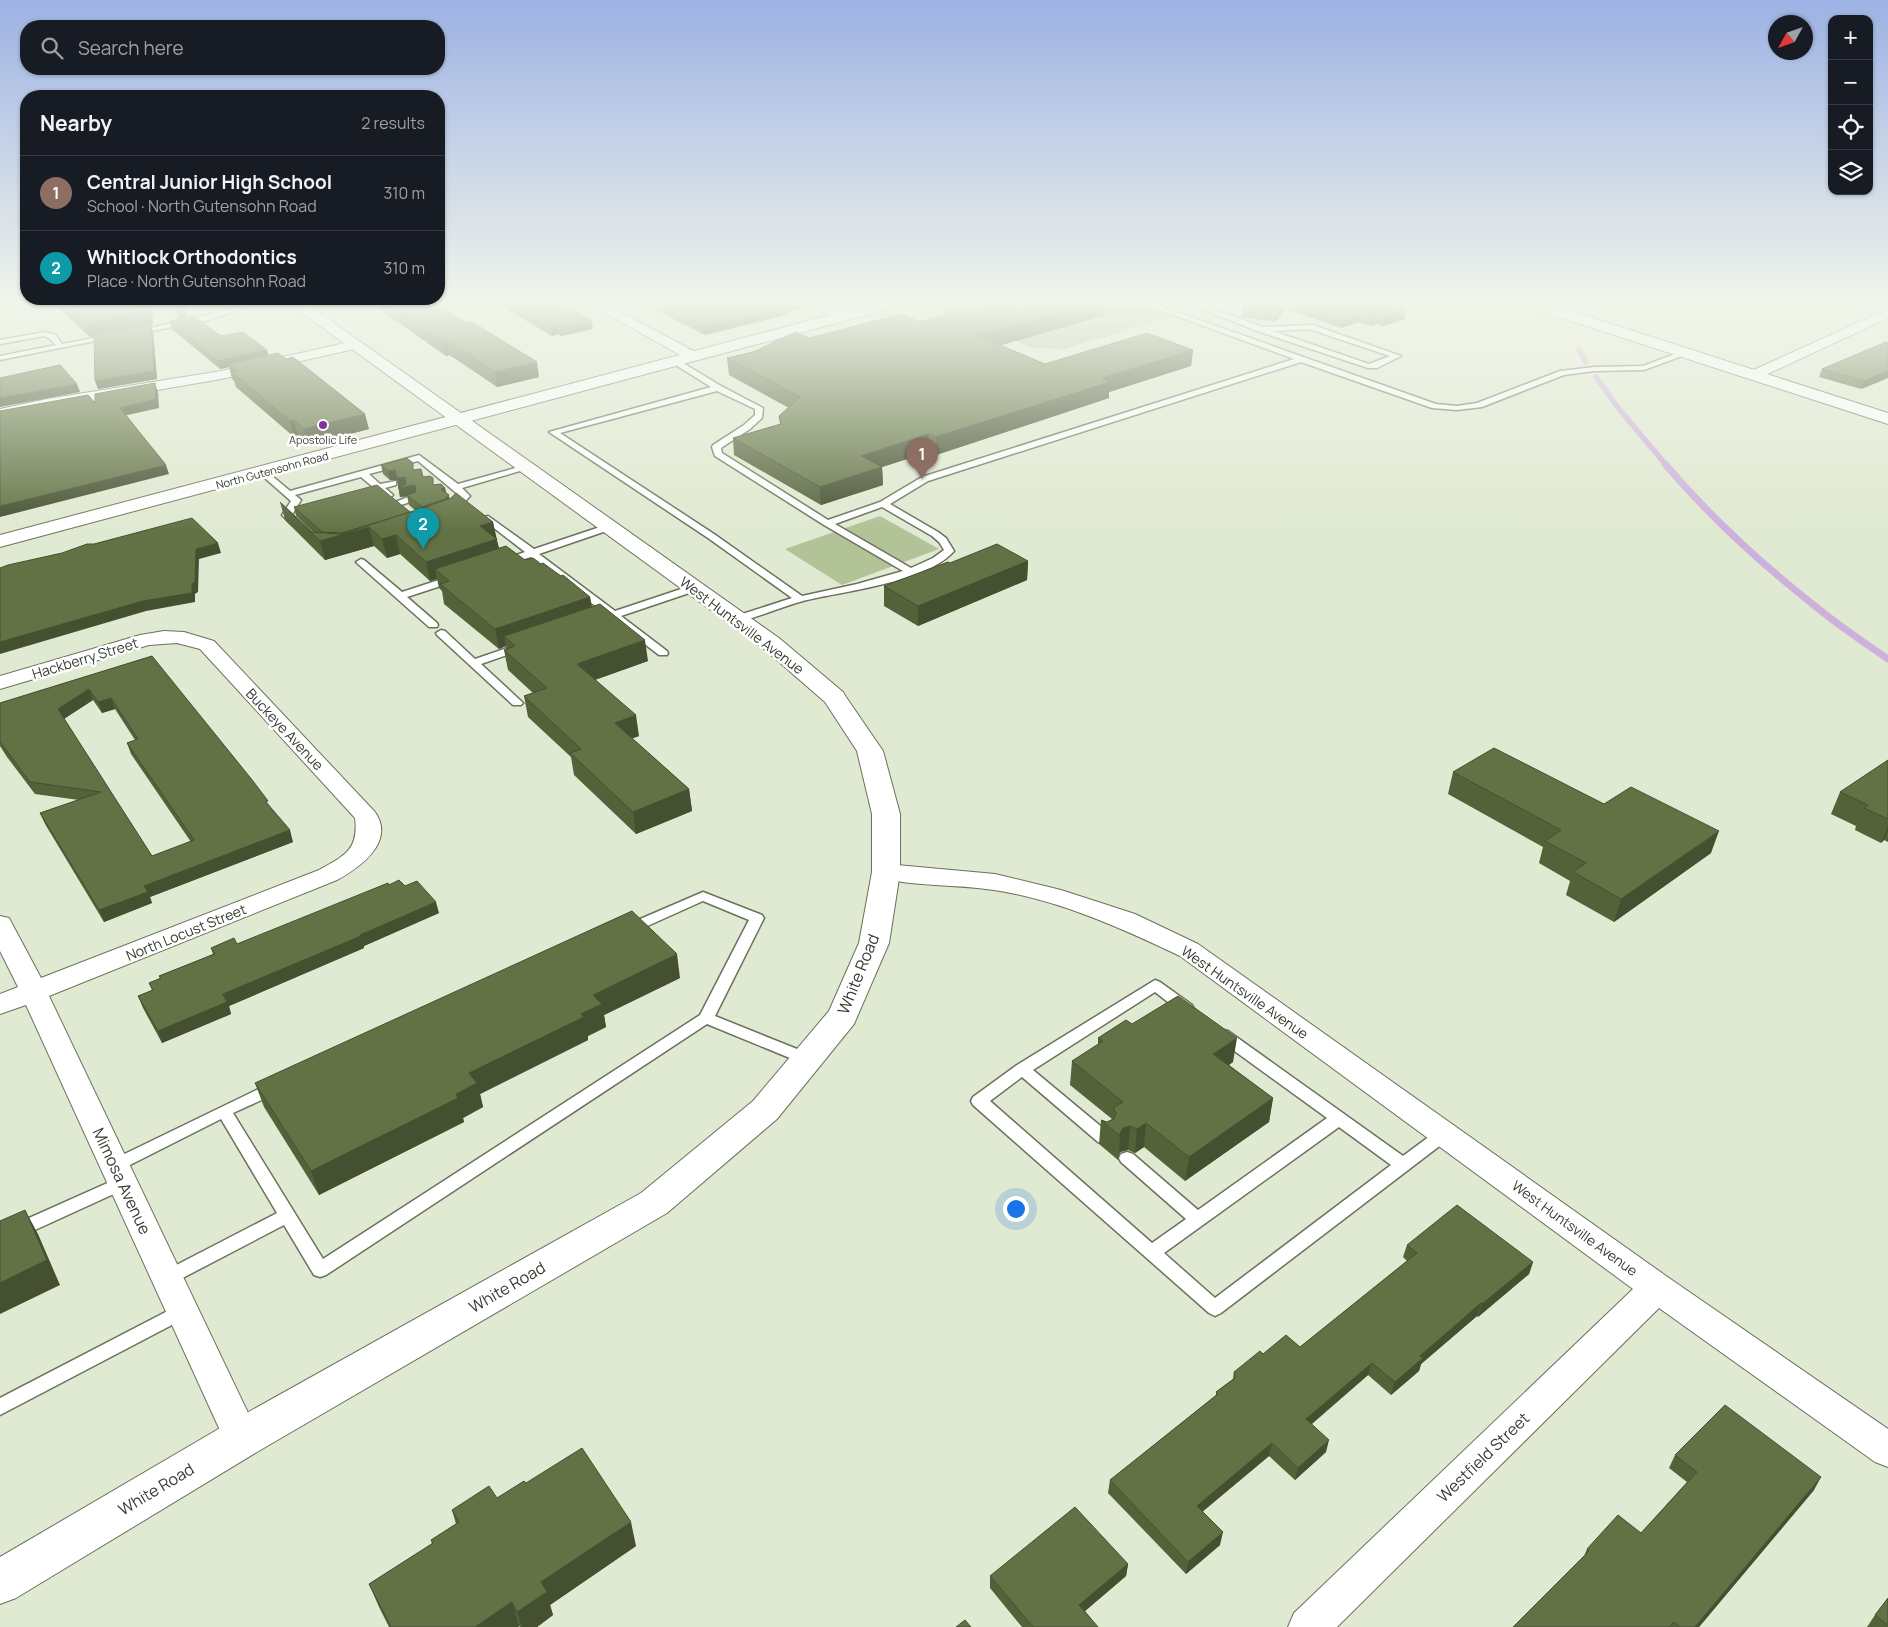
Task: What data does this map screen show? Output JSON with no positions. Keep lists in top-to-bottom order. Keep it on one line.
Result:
{"streets":{"main road":["North Gutensohn Road","West Huntsville Avenue","White Road"],"street":["Hackberry Street","Buckeye Avenue","North Locust Street","Mimosa Avenue","Westfield Street"]},"crossings":[["North Gutensohn Road","West Huntsville Avenue"],["West Huntsville Avenue","White Road"],["West Huntsville Avenue","Westfield Street"],["Hackberry Street","Buckeye Avenue"],["Buckeye Avenue","North Locust Street"],["North Locust Street","Mimosa Avenue"],["White Road","Mimosa Avenue"]],"places":["Apostolic Life"],"north":"bottom left","page":{"map_buttons":["+","−"],"search":"Search here","heading":["Nearby","2 results"],"list":[{"mark":"1","name":"Central Junior High School","note":"School · North Gutensohn Road","value":"310 m"},{"mark":"2","name":"Whitlock Orthodontics","note":"Place · North Gutensohn Road","value":"310 m"}],"pins":["1","2"]}}
